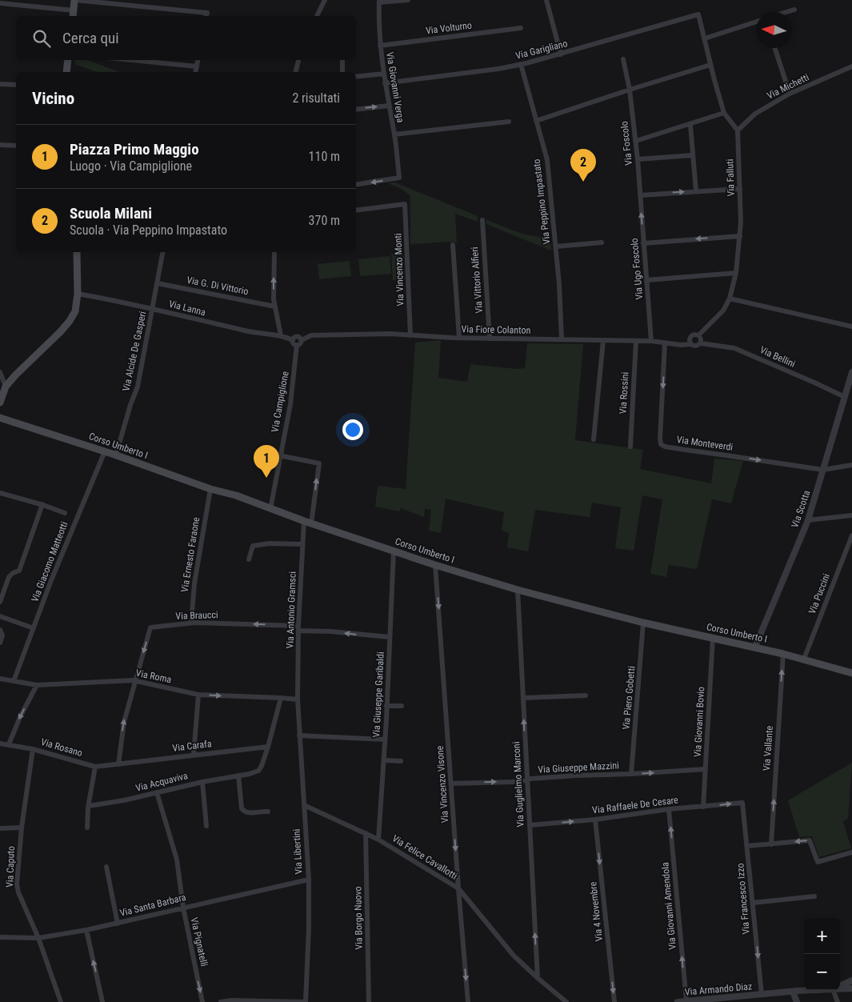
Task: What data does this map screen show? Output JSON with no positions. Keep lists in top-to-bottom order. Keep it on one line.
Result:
{"streets":{"main road":["Corso Umberto I"],"street":["Via Volturno","Via Garigliano","Via Michetti","Via Giovanni Verga","Via Foscolo","Via Falluti","Via Peppino Impastato","Via Ugo Foscolo","Via Vincenzo Monti","Via Vittorio Alfieri","Via G. Di Vittorio","Via Lanna","Via Fiore Colanton","Via Alcide De Gasperi","Via Bellini","Via Rossini","Via Campiglione","Via Monteverdi","Via Scotta","Via Ernesto Faraone","Via Giacomo Matteotti","Via Puccini","Via Antonio Gramsci","Via Braucci","Via Roma","Via Giuseppe Garibaldi","Via Piero Gobetti","Via Giovanni Bovio","Via Carafa","Via Rosano","Via Vallante","Via Giuseppe Mazzini","Via Acquaviva","Via Vincenzo Visone","Via Guglielmo Marconi","Via Raffaele De Cesare","Via Libertini","Via Felice Cavallotti","Via Caputo","Via Francesco Izzo","Via Santa Barbara","Via Giovanni Amendola","Via 4 Novembre","Via Borgo Nuovo","Via Pignatelli","Via Armando Diaz"]},"crossings":[["Via Volturno","Via Giovanni Verga"],["Via Garigliano","Via Giovanni Verga"],["Via Garigliano","Via Peppino Impastato"],["Via Michetti","Via Falluti"],["Via Foscolo","Via Ugo Foscolo"],["Via Falluti","Via Fiore Colanton"],["Via Falluti","Via Bellini"],["Via Peppino Impastato","Via Fiore Colanton"],["Via Ugo Foscolo","Via Fiore Colanton"],["Via Vincenzo Monti","Via Fiore Colanton"],["Via Vittorio Alfieri","Via Fiore Colanton"],["Via G. Di Vittorio","Via Alcide De Gasperi"],["Via Lanna","Via Fiore Colanton"],["Via Lanna","Via Alcide De Gasperi"],["Via Lanna","Via Campiglione"],["Via Fiore Colanton","Via Bellini"],["Via Fiore Colanton","Via Rossini"],["Via Fiore Colanton","Via Campiglione"],["Via Fiore Colanton","Via Monteverdi"],["Via Alcide De Gasperi","Corso Umberto I"],["Via Bellini","Via Scotta"],["Via Campiglione","Corso Umberto I"],["Via Campiglione","Via Antonio Gramsci"],["Via Monteverdi","Via Scotta"],["Corso Umberto I","Via Scotta"],["Corso Umberto I","Via Ernesto Faraone"],["Corso Umberto I","Via Giacomo Matteotti"],["Corso Umberto I","Via Puccini"],["Corso Umberto I","Via Antonio Gramsci"],["Corso Umberto I","Via Giuseppe Garibaldi"],["Corso Umberto I","Via Piero Gobetti"],["Corso Umberto I","Via Giovanni Bovio"],["Corso Umberto I","Via Vallante"],["Corso Umberto I","Via Vincenzo Visone"],["Corso Umberto I","Via Guglielmo Marconi"],["Via Ernesto Faraone","Via Braucci"],["Via Giacomo Matteotti","Via Roma"],["Via Antonio Gramsci","Via Braucci"],["Via Antonio Gramsci","Via Roma"],["Via Antonio Gramsci","Via Libertini"],["Via Braucci","Via Roma"],["Via Braucci","Via Giuseppe Garibaldi"],["Via Roma","Via Libertini"],["Via Giuseppe Garibaldi","Via Felice Cavallotti"],["Via Piero Gobetti","Via Giuseppe Mazzini"],["Via Giovanni Bovio","Via Giuseppe Mazzini"],["Via Giovanni Bovio","Via Raffaele De Cesare"],["Via Carafa","Via Rosano"],["Via Carafa","Via Acquaviva"],["Via Rosano","Via Caputo"],["Via Giuseppe Mazzini","Via Vincenzo Visone"],["Via Giuseppe Mazzini","Via Guglielmo Marconi"],["Via Acquaviva","Via Pignatelli"],["Via Vincenzo Visone","Via Felice Cavallotti"],["Via Guglielmo Marconi","Via Raffaele De Cesare"],["Via Guglielmo Marconi","Via Felice Cavallotti"],["Via Raffaele De Cesare","Via Francesco Izzo"],["Via Raffaele De Cesare","Via Giovanni Amendola"],["Via Raffaele De Cesare","Via 4 Novembre"],["Via Libertini","Via Felice Cavallotti"],["Via Libertini","Via Santa Barbara"],["Via Felice Cavallotti","Via Borgo Nuovo"],["Via Caputo","Via Santa Barbara"],["Via Francesco Izzo","Via Armando Diaz"],["Via Santa Barbara","Via Pignatelli"],["Via Giovanni Amendola","Via Armando Diaz"]],"one_way":["Via Braucci","Via Vallante","Via Giuseppe Mazzini","Via Vincenzo Visone","Via Guglielmo Marconi","Via Raffaele De Cesare","Via Francesco Izzo","Via Giovanni Amendola","Via 4 Novembre","Via Pignatelli"],"north":"left","page":{"search":"Cerca qui","heading":["Vicino","2 risultati"],"list":[{"mark":"1","name":"Piazza Primo Maggio","note":"Luogo · Via Campiglione","value":"110 m"},{"mark":"2","name":"Scuola Milani","note":"Scuola · Via Peppino Impastato","value":"370 m"}],"pins":["2","1"],"map_buttons":["+","−"]}}
